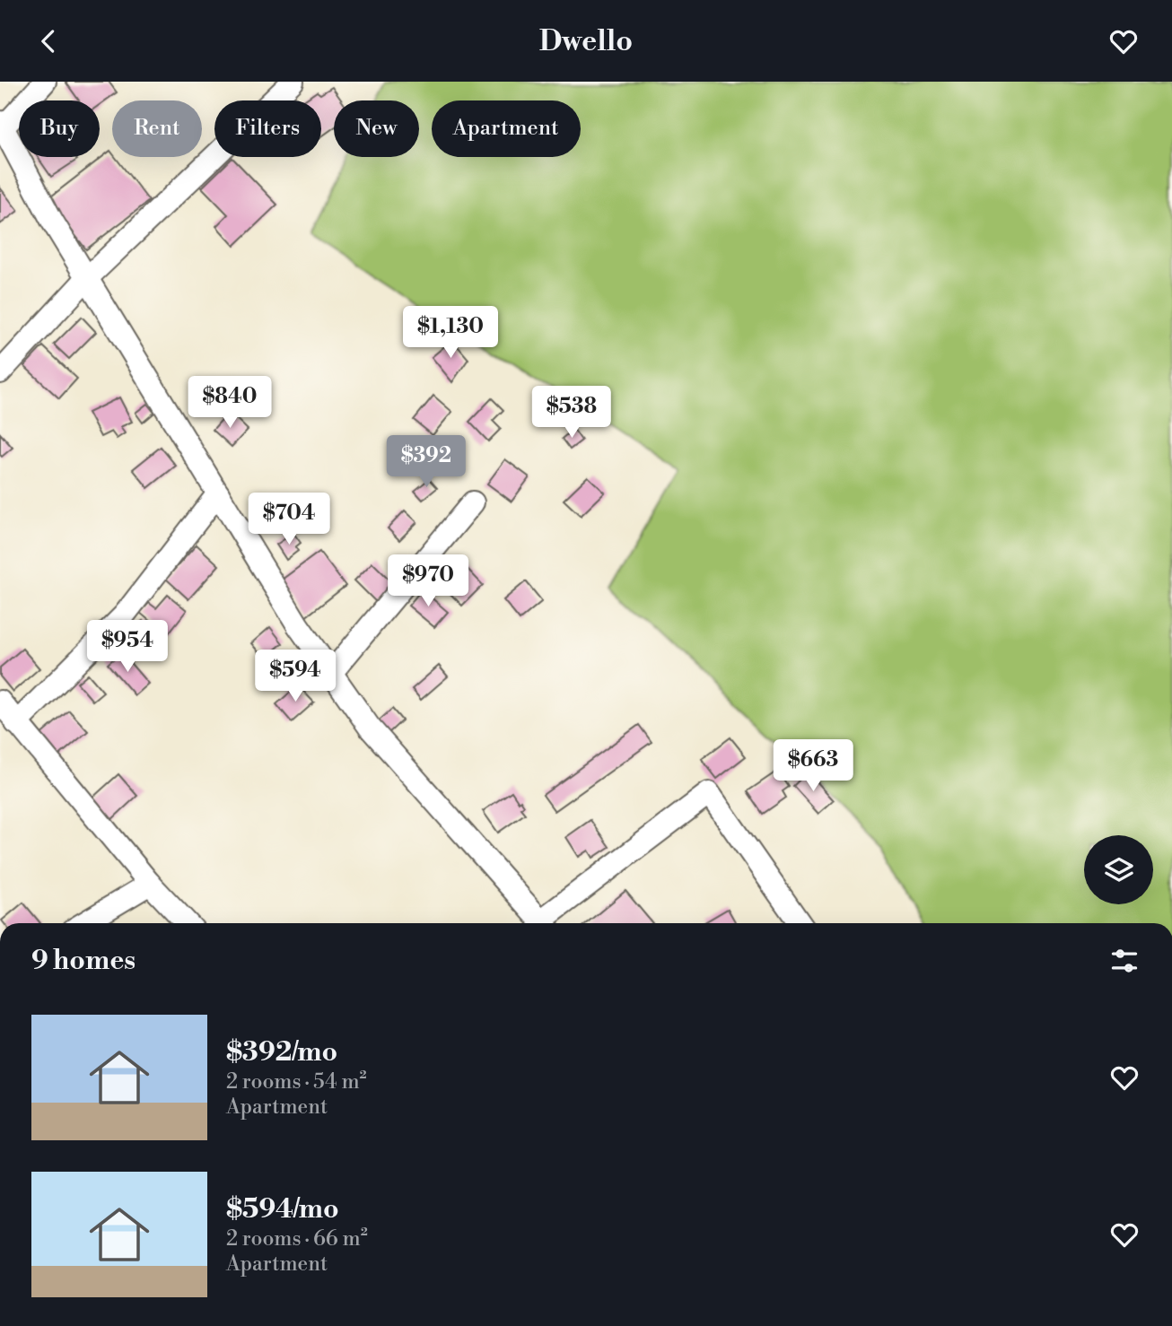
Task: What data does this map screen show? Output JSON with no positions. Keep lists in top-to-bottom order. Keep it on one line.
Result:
{"page":{"header":"Dwello","chip":["Buy","Rent","Filters","New","Apartment"],"price":["$1,130","$840","$538","$392","$704","$970","$954","$594","$663"],"heading":"9 homes","list":[{"name":"$392/mo","note":"2 rooms · 54 m² · Apartment"},{"name":"$594/mo","note":"2 rooms · 66 m² · Apartment"}]}}
